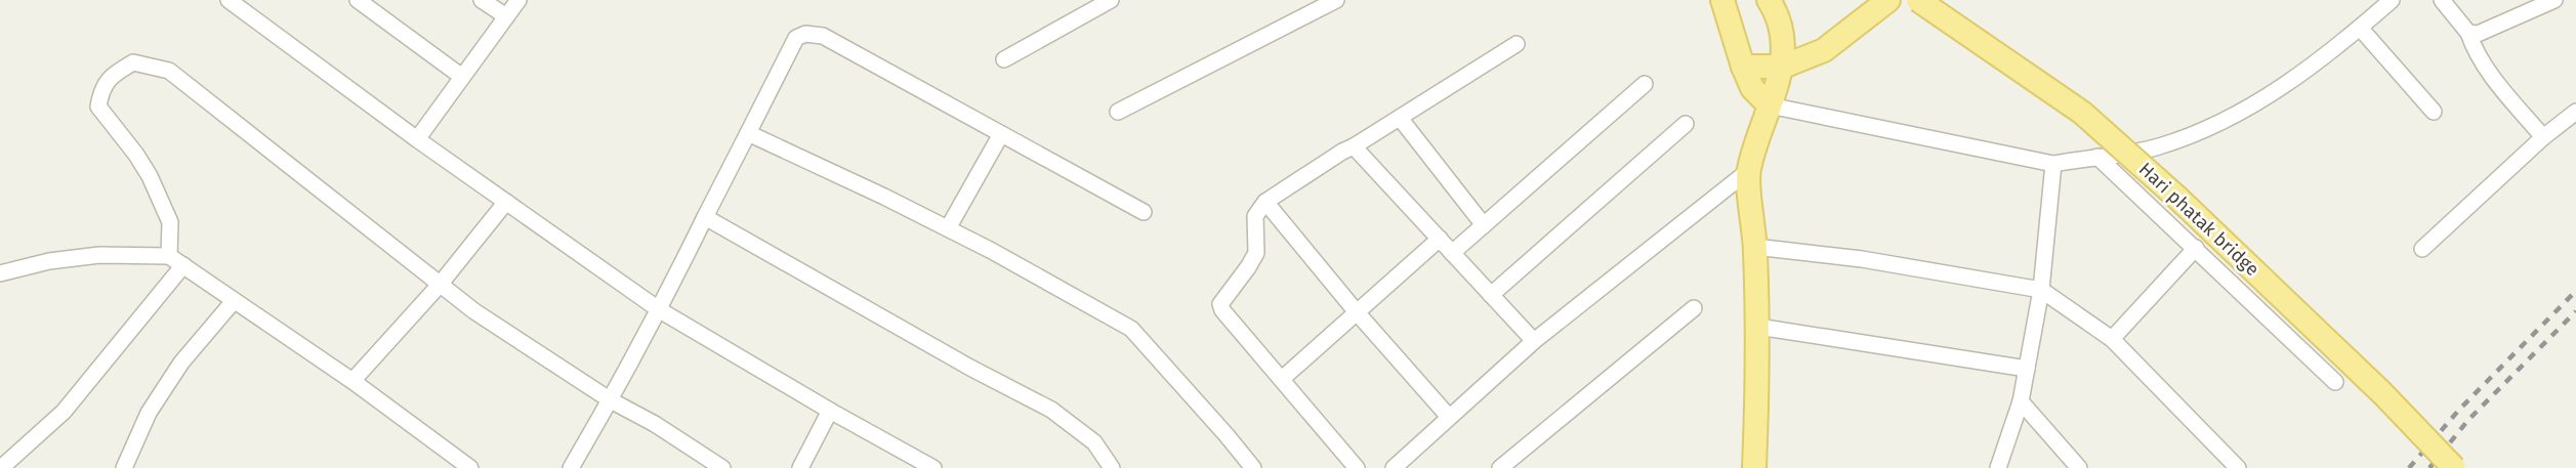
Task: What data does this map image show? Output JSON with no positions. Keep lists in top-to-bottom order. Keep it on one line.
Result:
{"streets":{"main road":["Hari phatak bridge"]}}
